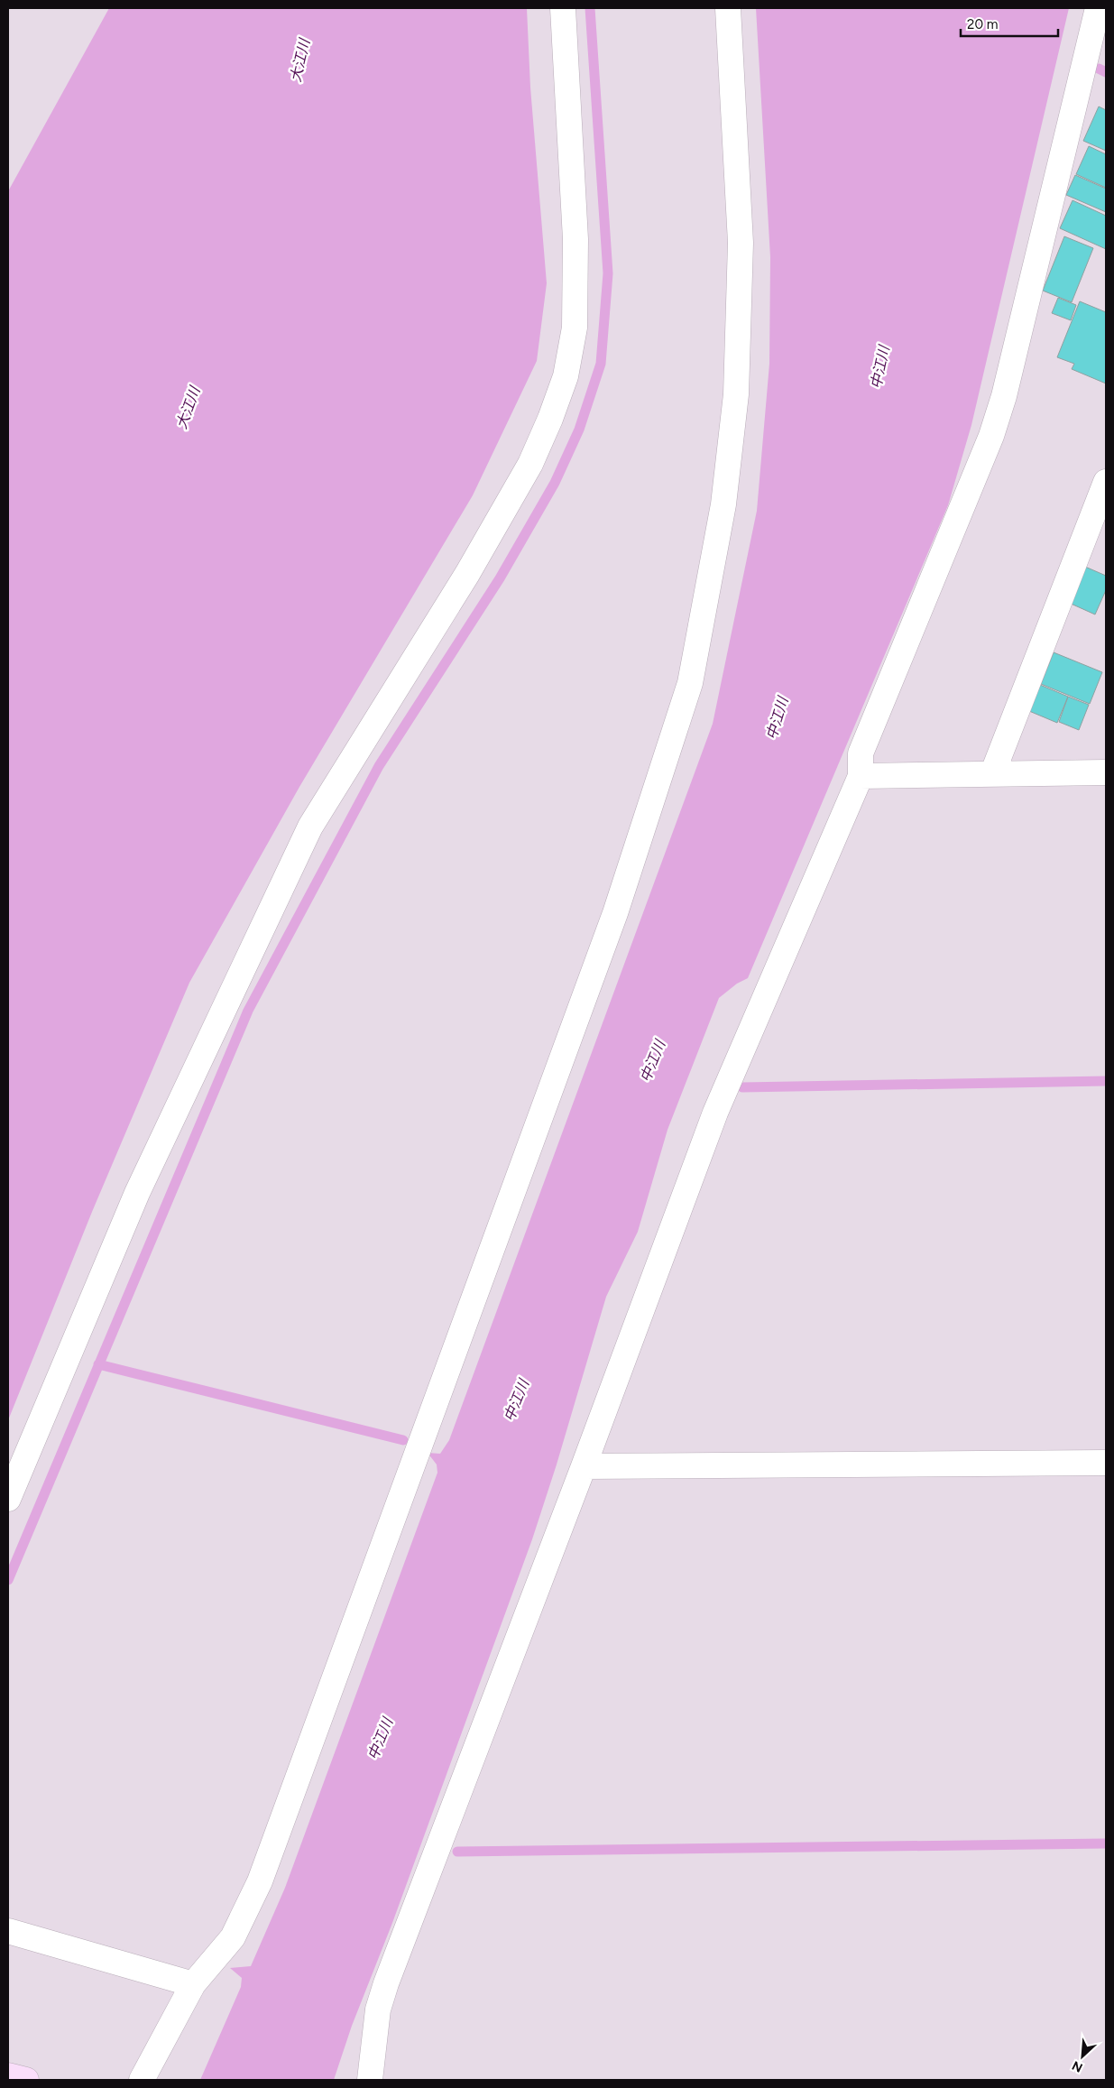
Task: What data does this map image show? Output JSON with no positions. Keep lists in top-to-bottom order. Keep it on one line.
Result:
{"water":["大江川","中江川"],"scale_bar":"20 m","north":"bottom left"}
